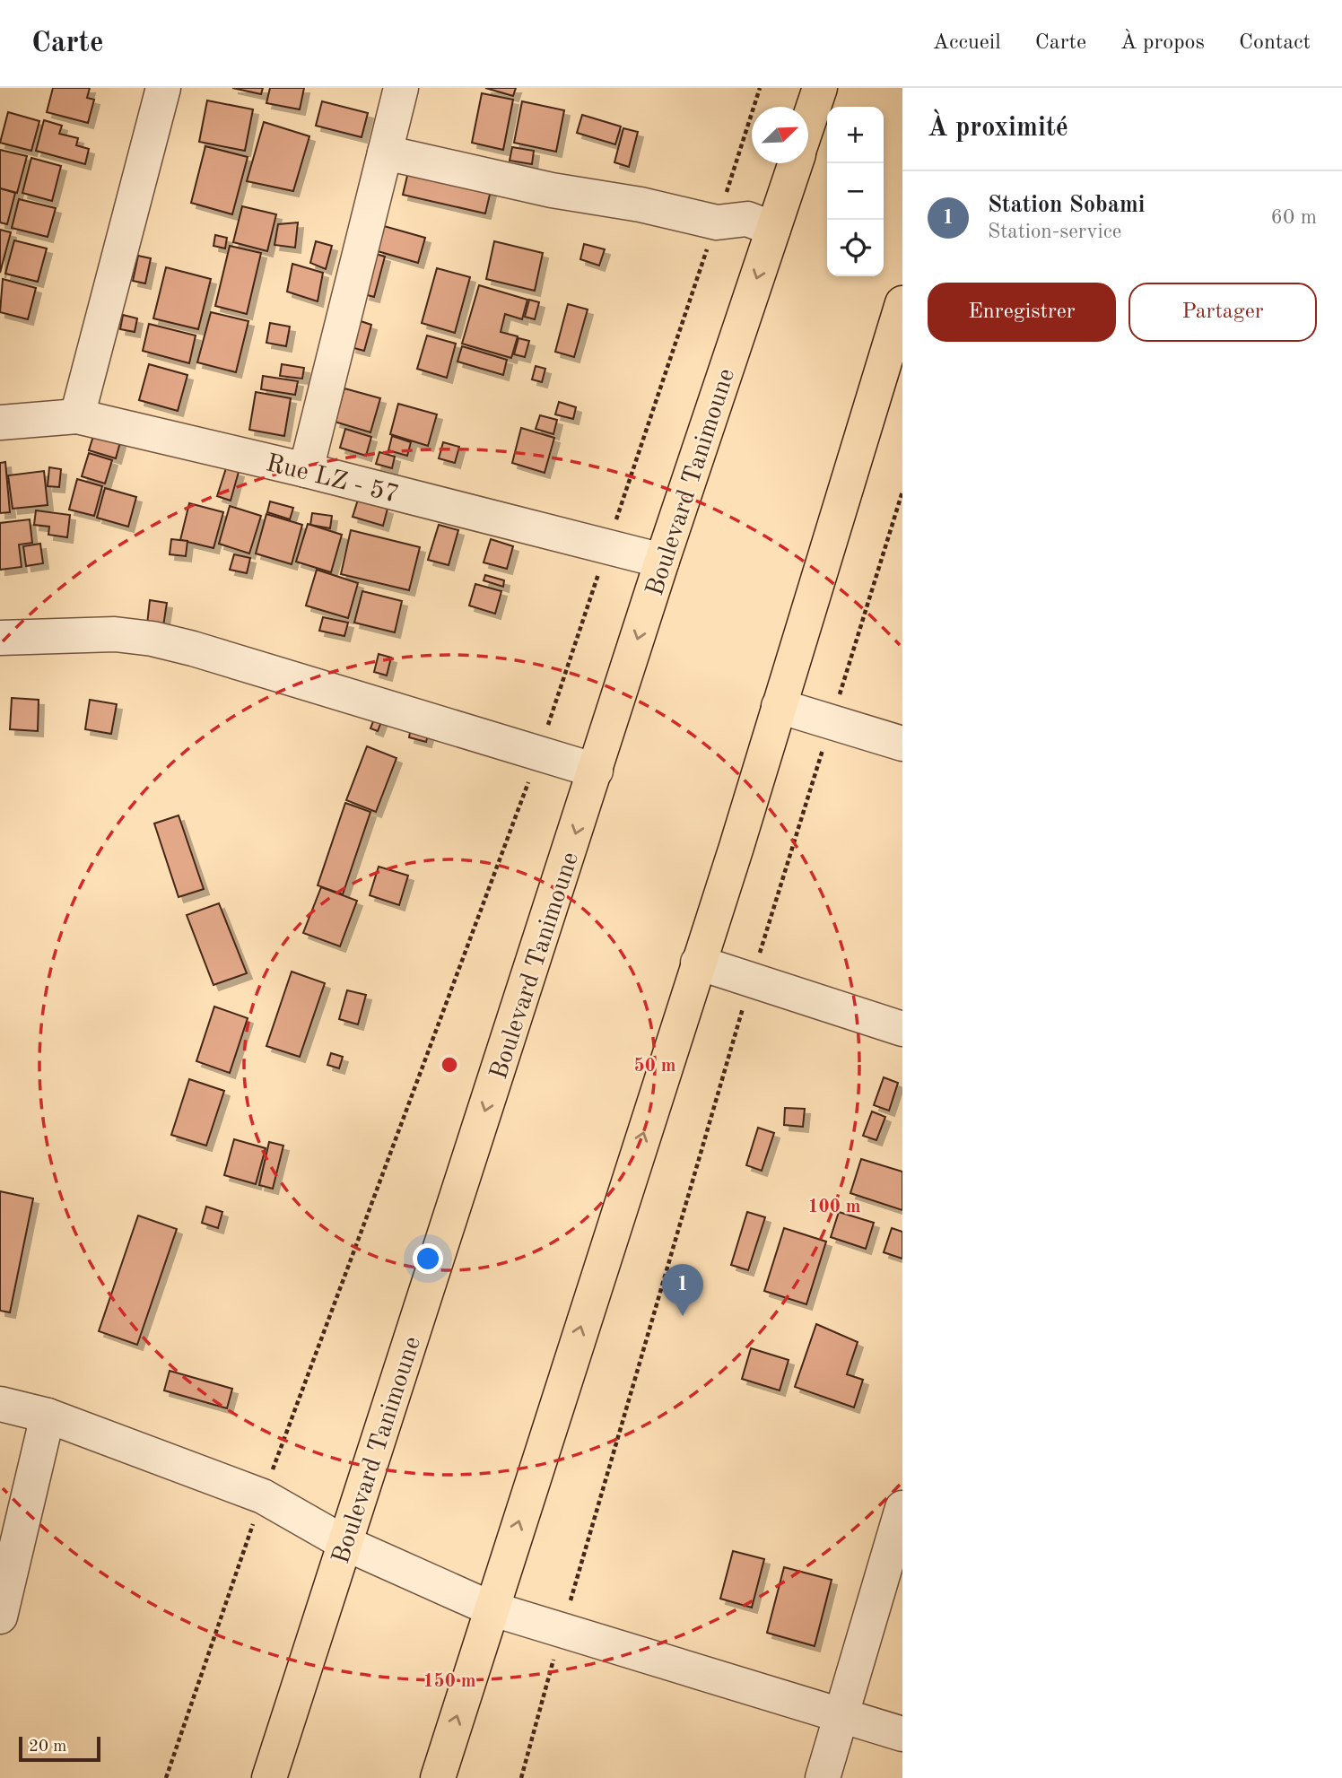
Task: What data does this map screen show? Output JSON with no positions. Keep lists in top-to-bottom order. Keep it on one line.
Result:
{"streets":{"main road":["Boulevard Tanimoune"],"street":["Rue LZ - 57"]},"crossings":[["Rue LZ - 57","Boulevard Tanimoune"]],"scale_bar":"20 m","north":"top right","page":{"header":"Carte","nav":["Accueil","Carte","À propos","Contact"],"heading":"À proximité","map_buttons":["+","−"],"list":[{"mark":"1","name":"Station Sobami","note":"Station-service","value":"60 m"}],"buttons":["Enregistrer","Partager"],"pins":"1","scale":"20 m"},"rings":["50 m","100 m","150 m"]}
